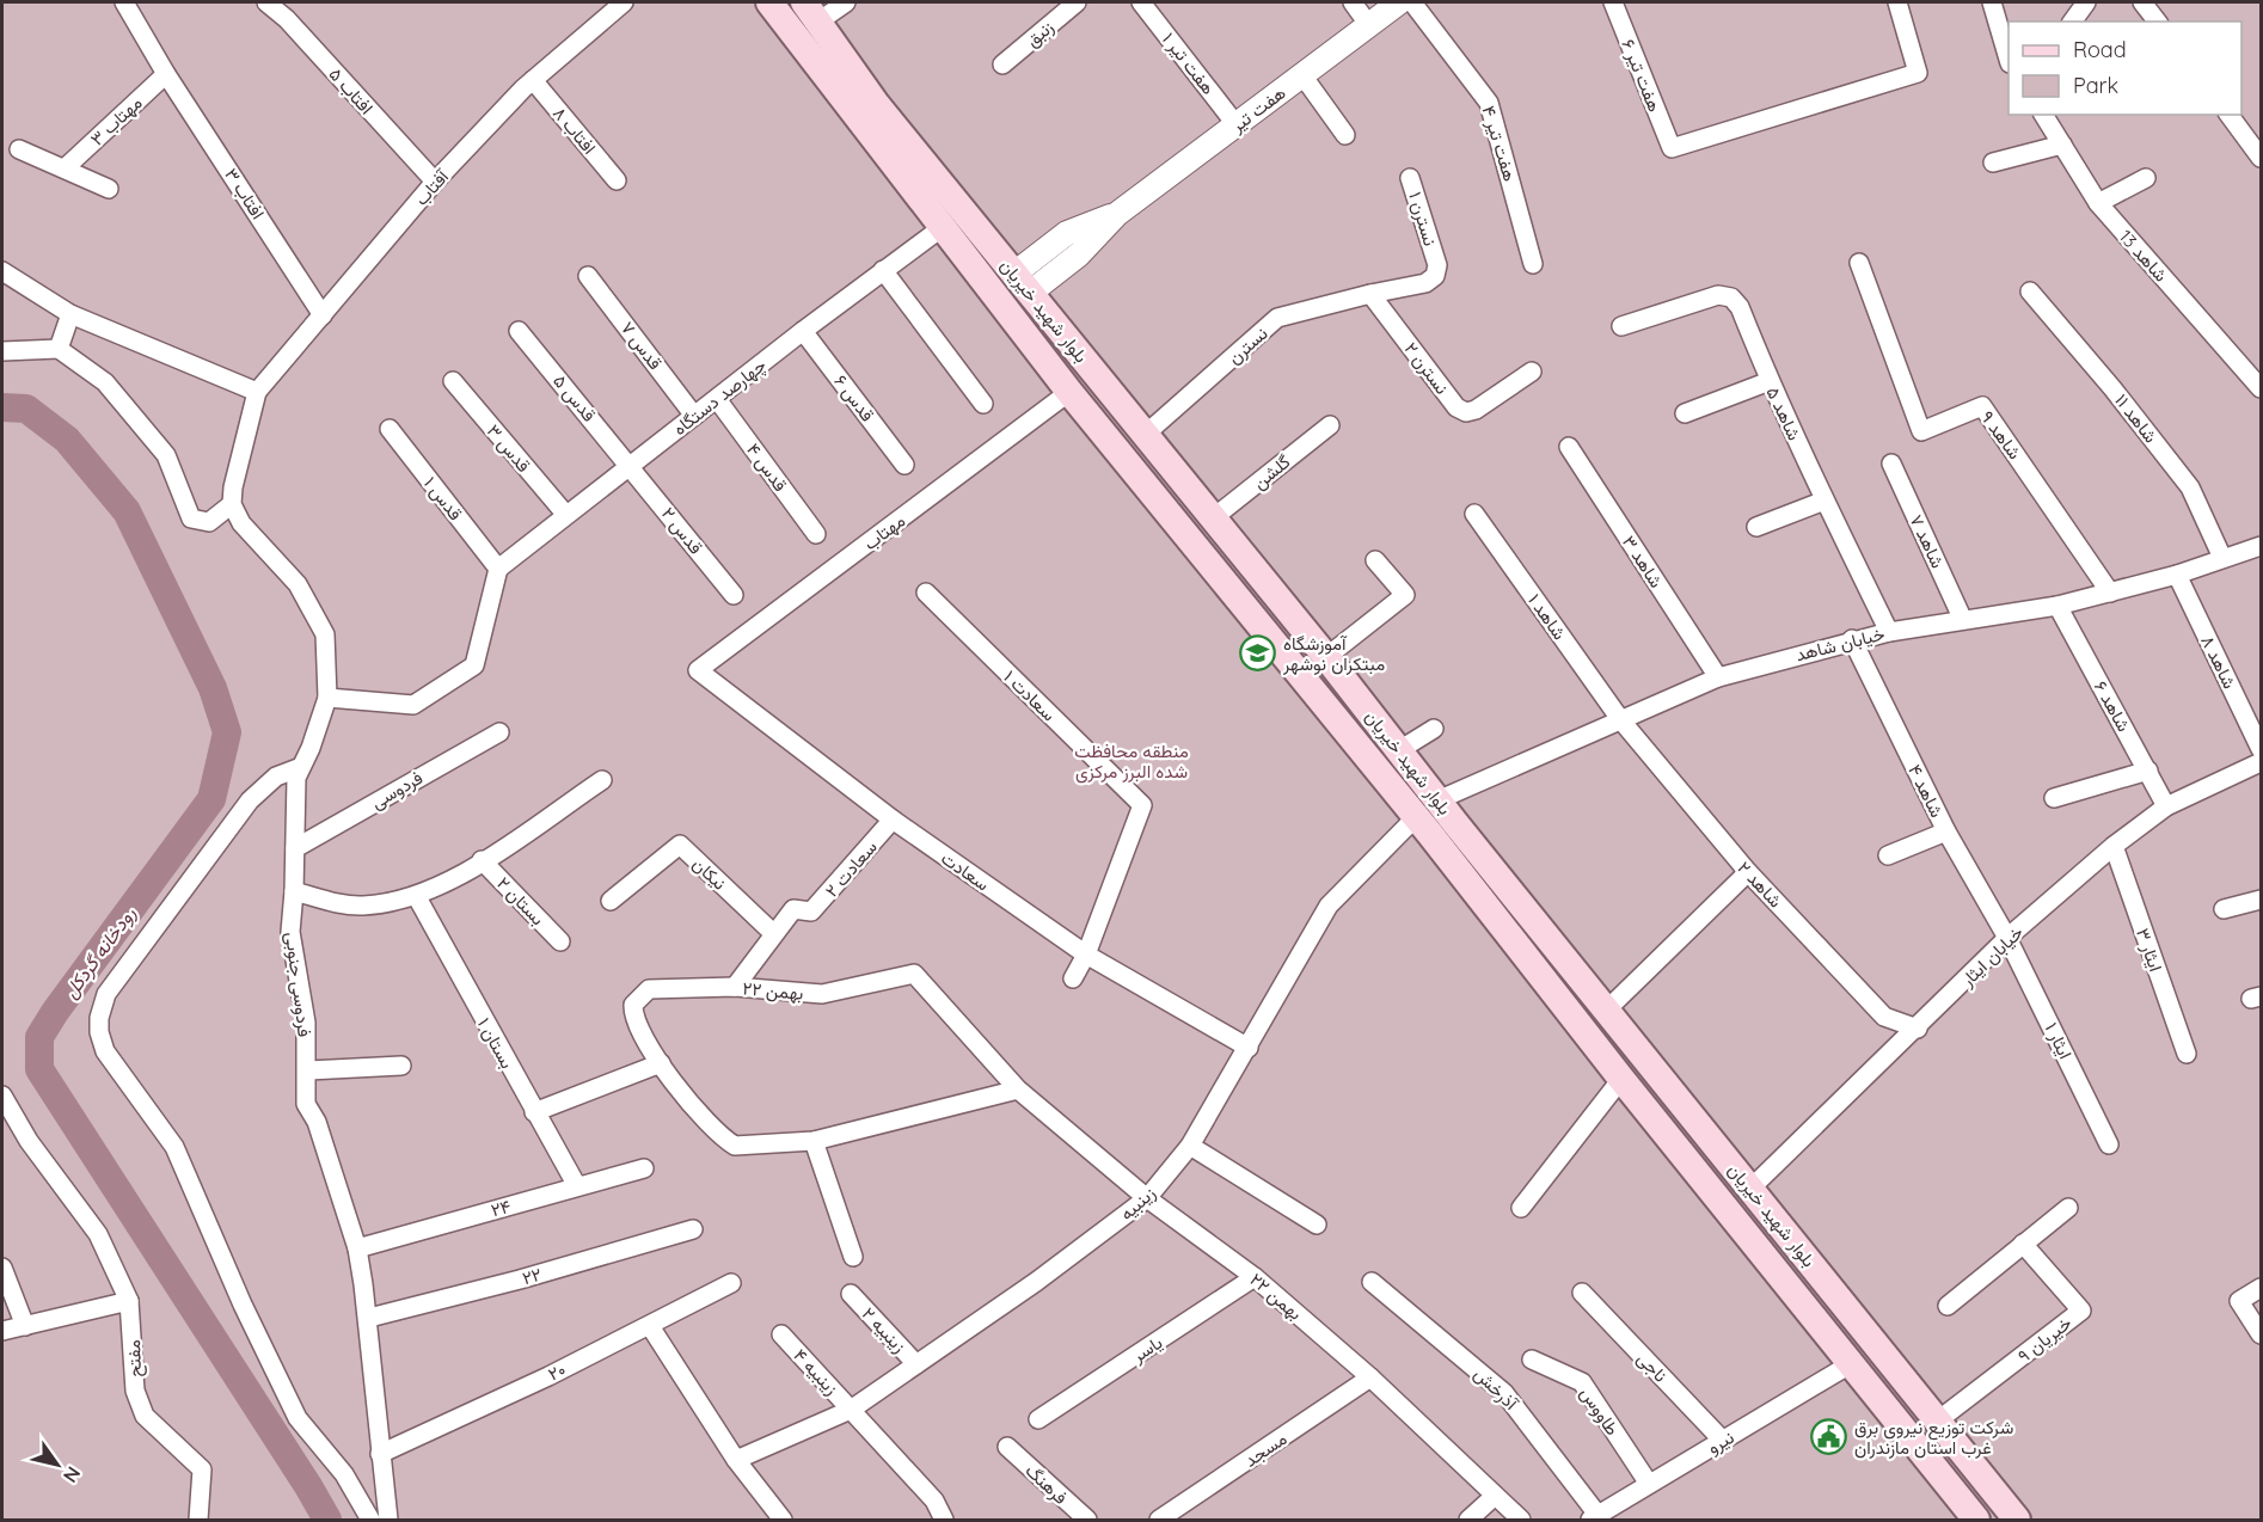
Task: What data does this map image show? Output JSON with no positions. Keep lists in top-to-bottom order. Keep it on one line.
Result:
{"streets":{"main road":["بلوار شهید خیریان"],"street":["زنبق","هفت تیر ۱","هفت تیر ۶","افتاب ۵","هفت تیر","مهتاب ۳","افتاب ۸","هفت تیر ۴","آفتاب","افتاب ۳","نسترن ۱","شاهد 13","قدس ۷","نسترن","نسترن ۲","چهارصد دستگاه","قدس ۵","قدس ۶","شاهد ۵","شاهد ۱۱","شاهد ۹","قدس ۳","قدس ۴","گلشن","قدس ۱","قدس ۲","مهتاب","شاهد ۷","شاهد ۳","شاهد ۱","خیابان شاهد","شاهد ۸","سعادت ۱","شاهد ۶","فردوسی","شاهد ۴","سعادت ۲","سعادت","نیکان","شاهد ۲","بستان ۲","ایثار ۳","خیابان ایثار","فردوسی جنوبی","۲۲ بهمن","ایثار ۱","بستان ۱","زینبیه","۲۴","۲۲","زینبیه ۲","خیریان ۹","یاسر","مفتح","ناجی","۲۰","زینبیه ۴","آذرخش","طاووس","نیرو","مسجد","فرهنگ"]},"crossings":[["هفت تیر ۱","هفت تیر"],["افتاب ۵","آفتاب"],["هفت تیر","بلوار شهید خیریان"],["مهتاب ۳","افتاب ۳"],["افتاب ۸","آفتاب"],["آفتاب","افتاب ۳"],["نسترن ۱","نسترن"],["نسترن ۱","نسترن ۲"],["بلوار شهید خیریان","نسترن"],["بلوار شهید خیریان","چهارصد دستگاه"],["بلوار شهید خیریان","گلشن"],["بلوار شهید خیریان","مهتاب"],["بلوار شهید خیریان","خیابان شاهد"],["بلوار شهید خیریان","خیابان ایثار"],["بلوار شهید خیریان","زینبیه"],["بلوار شهید خیریان","خیریان ۹"],["بلوار شهید خیریان","نیرو"],["قدس ۷","چهارصد دستگاه"],["نسترن","نسترن ۲"],["چهارصد دستگاه","قدس ۵"],["چهارصد دستگاه","قدس ۶"],["چهارصد دستگاه","قدس ۳"],["چهارصد دستگاه","قدس ۴"],["چهارصد دستگاه","قدس ۱"],["چهارصد دستگاه","قدس ۲"],["قدس ۵","قدس ۲"],["شاهد ۵","خیابان شاهد"],["شاهد ۱۱","خیابان شاهد"],["شاهد ۹","خیابان شاهد"],["مهتاب","سعادت"],["شاهد ۷","خیابان شاهد"],["شاهد ۳","خیابان شاهد"],["شاهد ۱","خیابان شاهد"],["شاهد ۱","شاهد ۲"],["خیابان شاهد","شاهد ۸"],["خیابان شاهد","شاهد ۶"],["خیابان شاهد","شاهد ۴"],["خیابان شاهد","شاهد ۲"],["سعادت ۱","سعادت"],["شاهد ۶","خیابان ایثار"],["فردوسی","فردوسی جنوبی"],["شاهد ۴","خیابان ایثار"],["شاهد ۴","ایثار ۱"],["سعادت ۲","سعادت"],["سعادت ۲","نیکان"],["سعادت","زینبیه"],["شاهد ۲","خیابان ایثار"],["ایثار ۳","خیابان ایثار"],["خیابان ایثار","ایثار ۱"],["فردوسی جنوبی","۲۴"],["فردوسی جنوبی","۲۲"],["فردوسی جنوبی","۲۰"],["۲۲ بهمن","زینبیه"],["۲۲ بهمن","یاسر"],["۲۲ بهمن","مسجد"],["بستان ۱","۲۴"],["زینبیه","زینبیه ۲"],["زینبیه","زینبیه ۴"],["ناجی","نیرو"],["آذرخش","نیرو"],["طاووس","نیرو"]],"water":["رودخانه گردکل"],"parks":["منطقه محافظت شده البرز مرکزی"],"places":{"school or university":["آموزشگاه مبتکران نوشهر"],"public building":["شرکت توزیع نیروی برق غرب استان مازندران"]},"legend":["Road","Park"],"north":"bottom right"}
